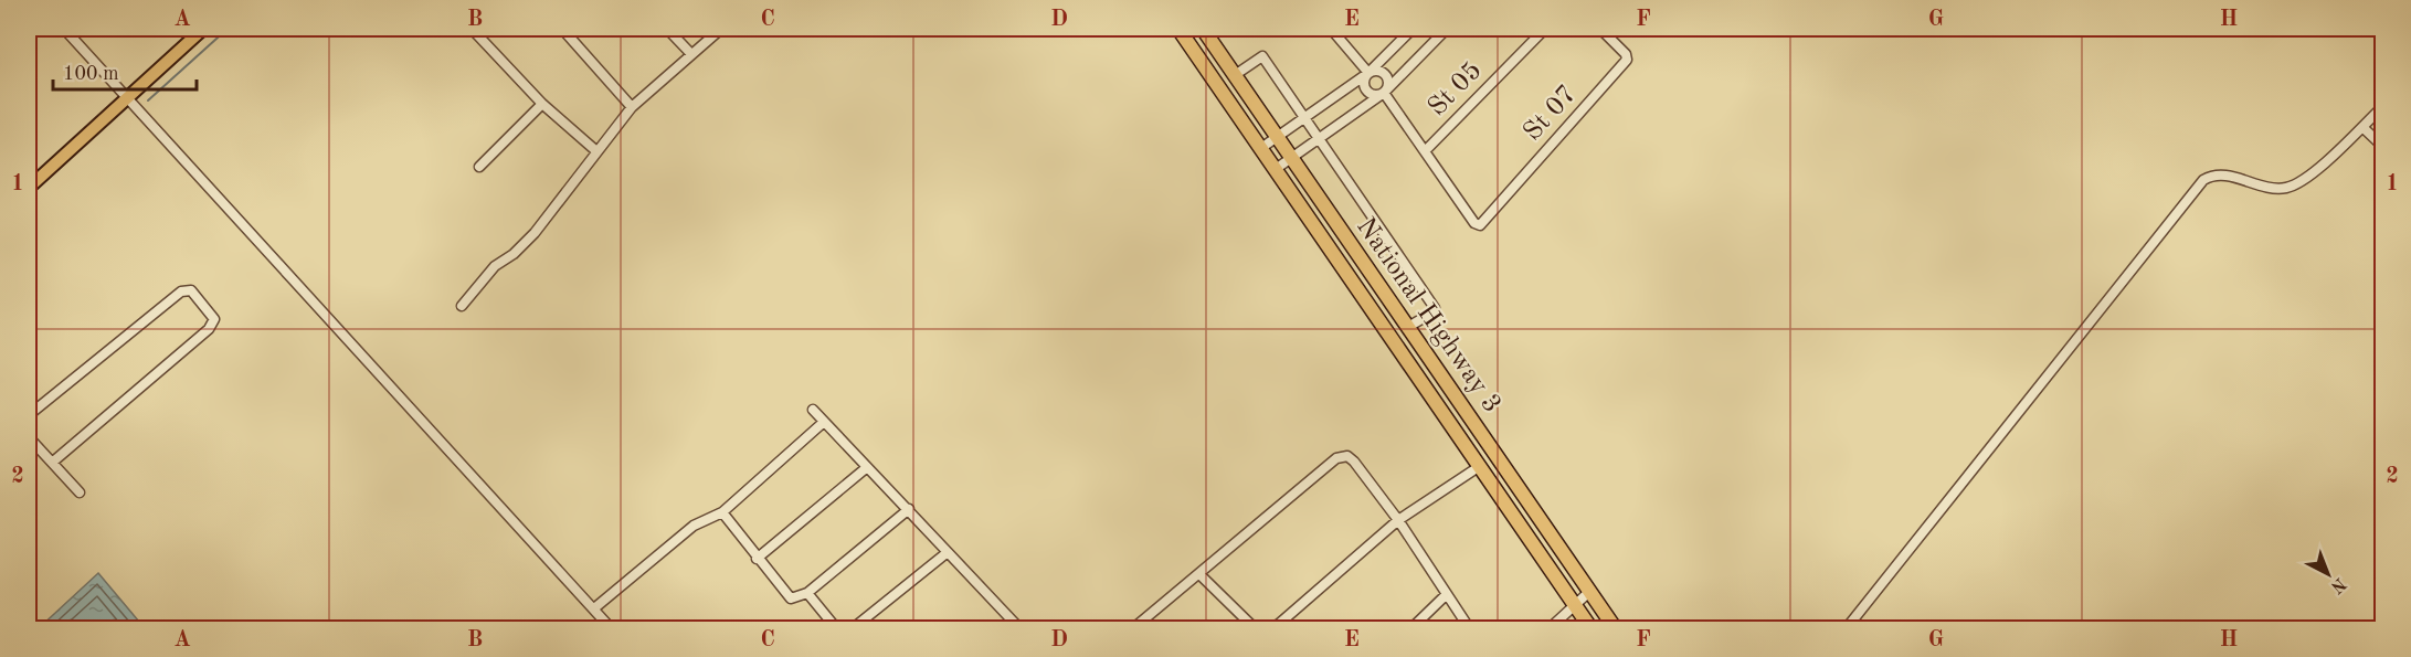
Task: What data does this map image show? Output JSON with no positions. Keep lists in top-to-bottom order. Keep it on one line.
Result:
{"streets":{"highway":["National Highway 3"],"street":["St 05","St 07"]},"crossings":[["St 05","St 07"]],"scale_bar":"100 m","north":"bottom right","grid":{"columns":["A","B","C","D","E","F","G","H"],"rows":["1","2"]}}
